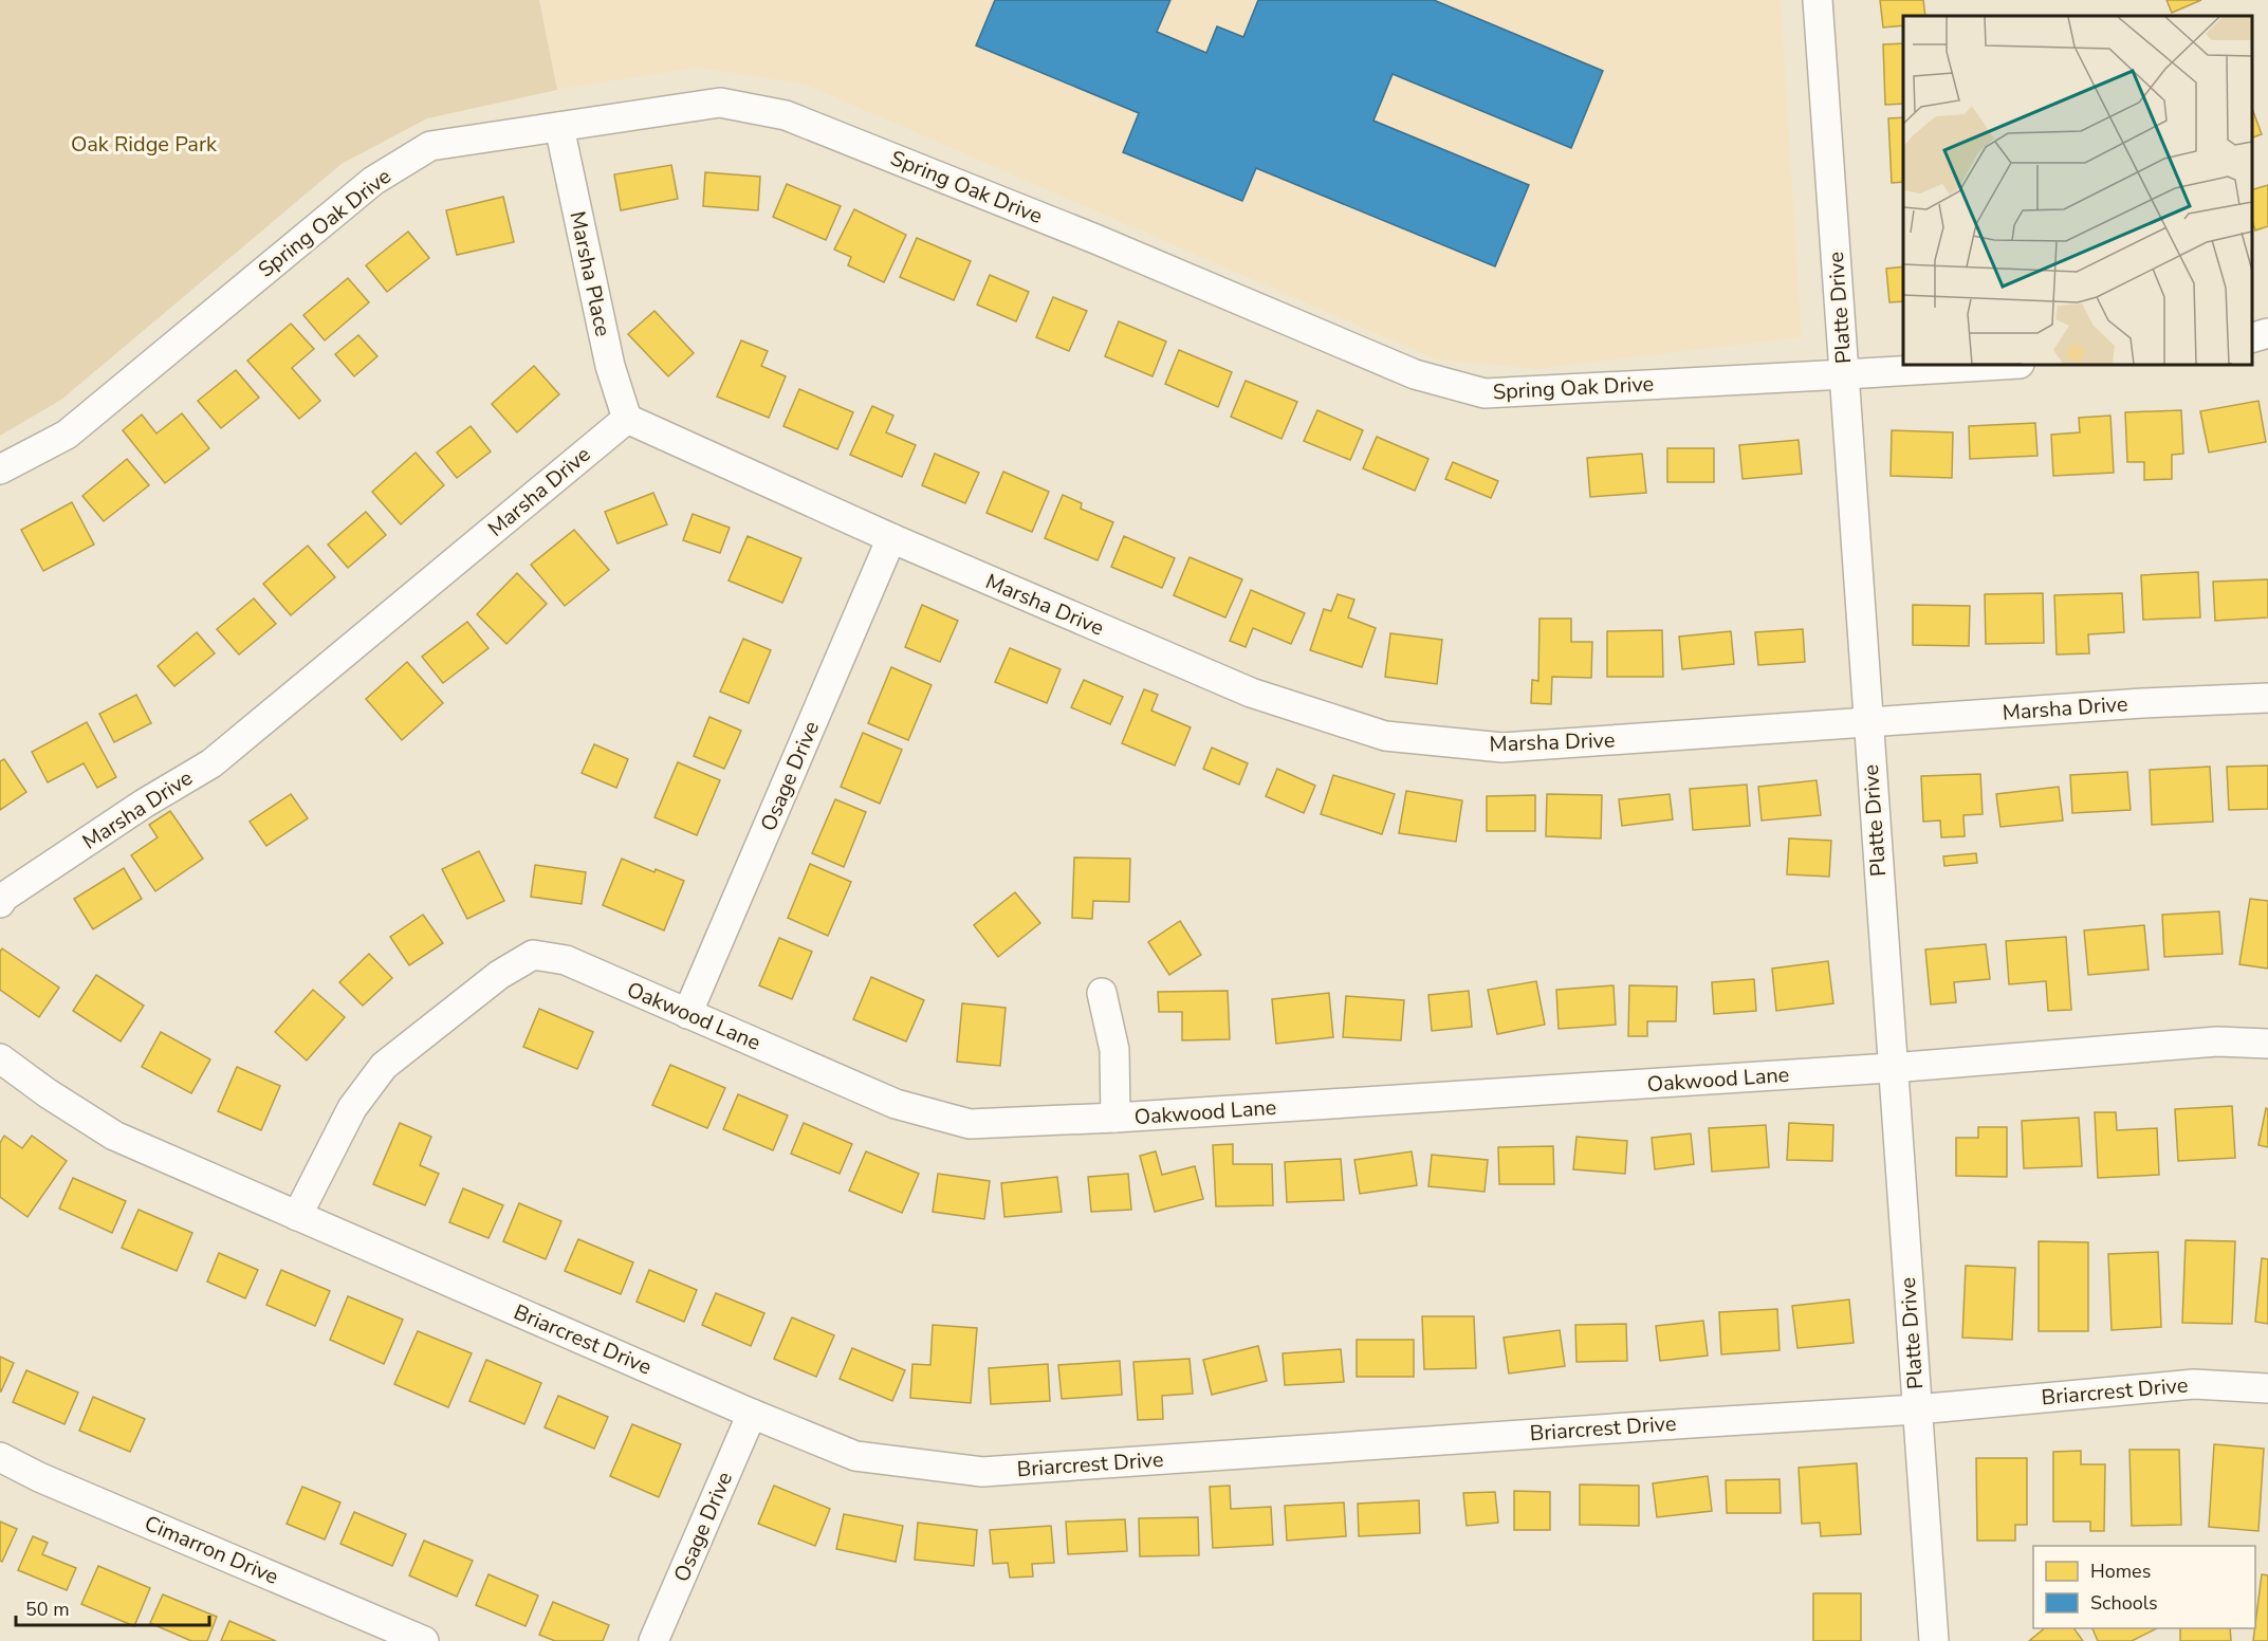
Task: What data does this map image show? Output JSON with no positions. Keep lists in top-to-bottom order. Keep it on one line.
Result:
{"streets":{"street":["Spring Oak Drive","Marsha Place","Platte Drive","Marsha Drive","Osage Drive","Oakwood Lane","Briarcrest Drive","Cimarron Drive"]},"crossings":[["Spring Oak Drive","Marsha Place"],["Spring Oak Drive","Platte Drive"],["Marsha Place","Marsha Drive"],["Platte Drive","Marsha Drive"],["Platte Drive","Oakwood Lane"],["Platte Drive","Briarcrest Drive"],["Marsha Drive","Osage Drive"],["Osage Drive","Oakwood Lane"],["Osage Drive","Briarcrest Drive"],["Oakwood Lane","Briarcrest Drive"]],"parks":["Oak Ridge Park"],"legend":["Homes","Schools"],"scale_bar":"50 m"}
